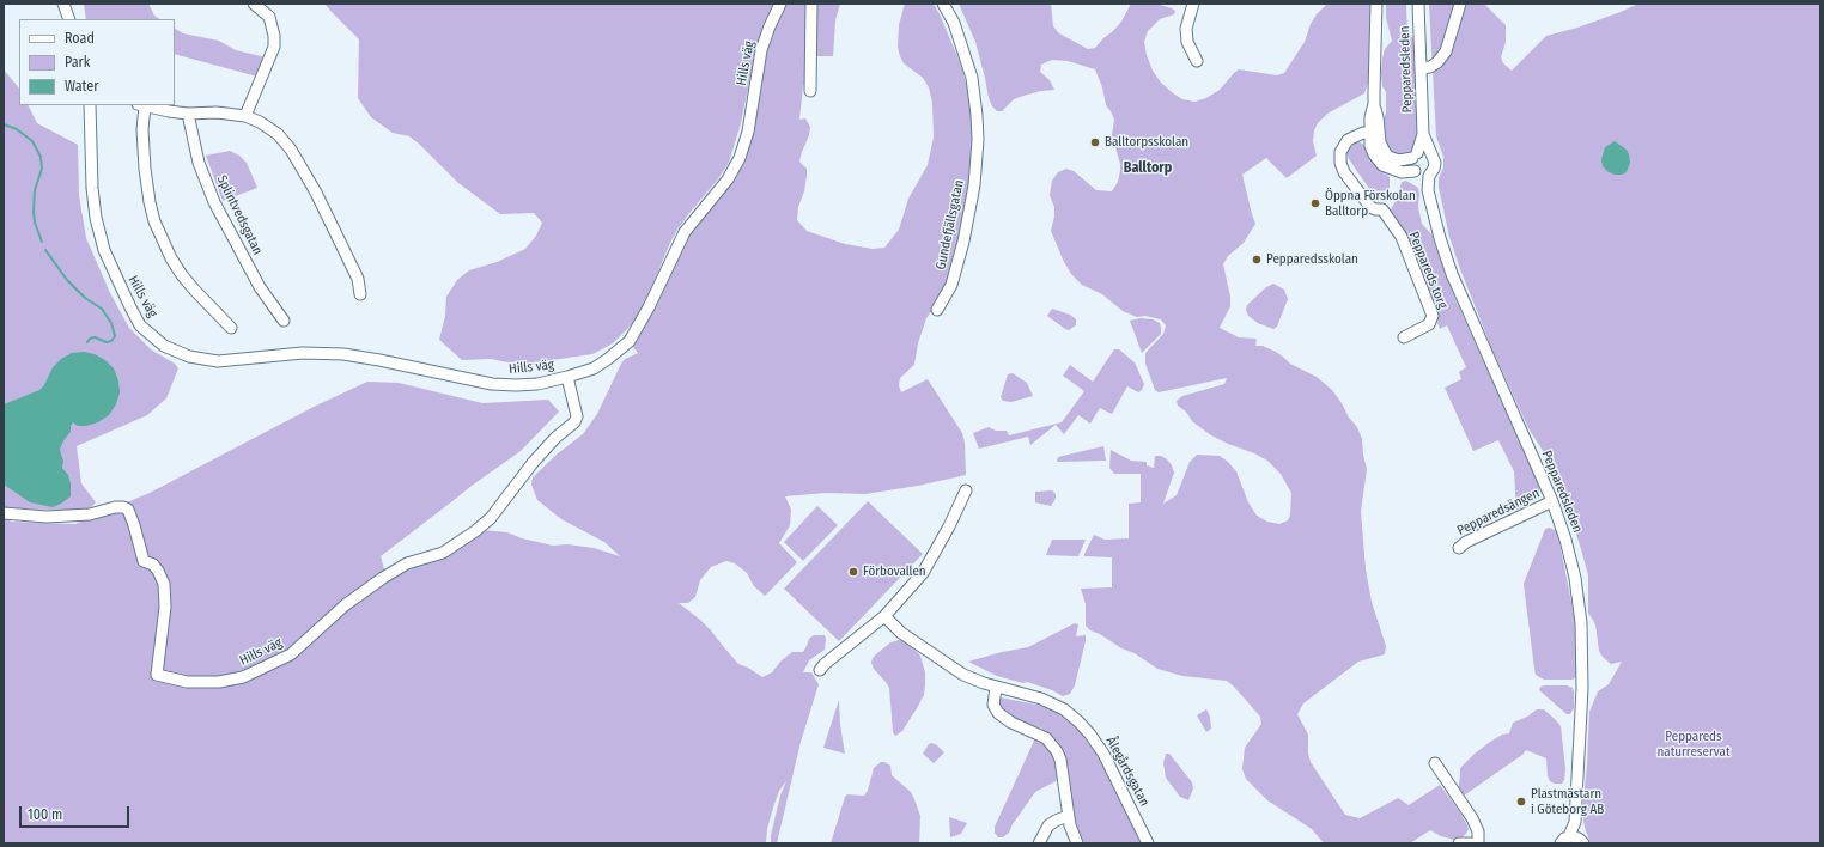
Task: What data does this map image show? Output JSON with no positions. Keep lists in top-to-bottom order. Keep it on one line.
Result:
{"streets":{"street":["Hills väg","Pepparedsleden","Splintvedsgatan","Gundefjällsgatan","Peppareds torg","Pepparedsängen","Ålegårdsgatan"]},"crossings":[["Pepparedsleden","Pepparedsängen"]],"districts":["Balltorp"],"parks":["Peppareds naturreservat"],"places":["Balltorpsskolan","Öppna Förskolan Balltorp","Pepparedsskolan","Förbovallen","Plastmästarn i Göteborg AB"],"legend":["Road","Park","Water"],"scale_bar":"100 m"}
